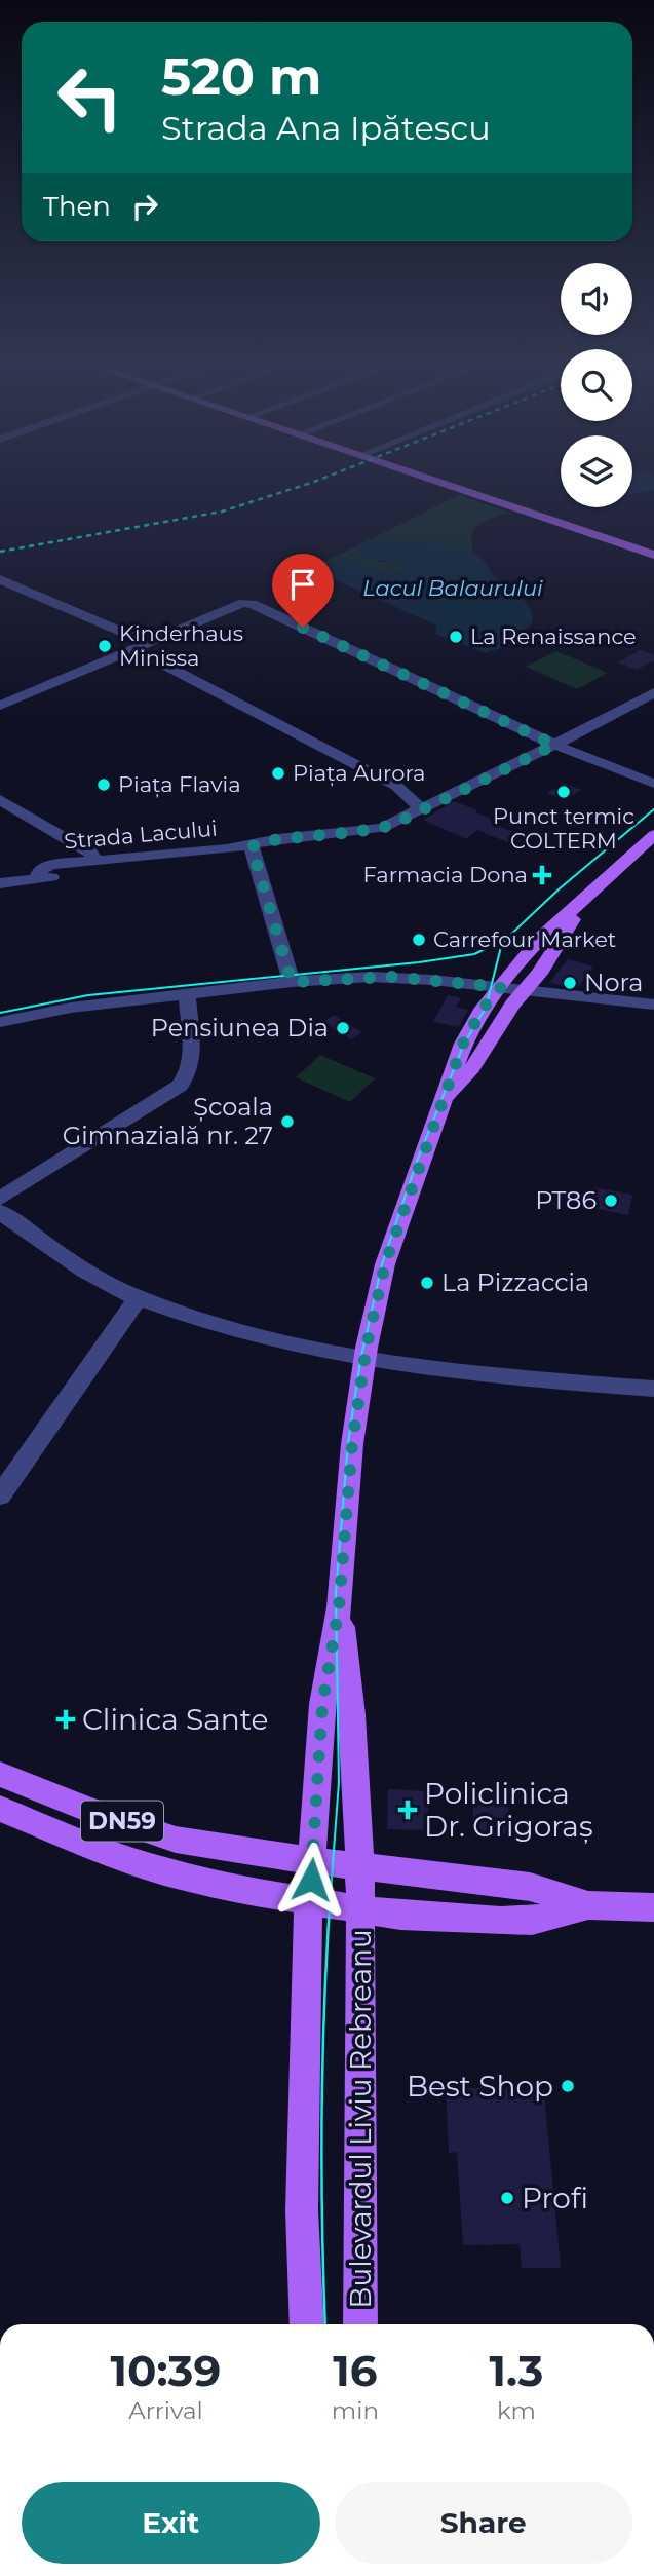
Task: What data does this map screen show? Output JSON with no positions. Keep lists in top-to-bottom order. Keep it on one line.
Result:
{"streets":{"main road":["DN59","Bulevardul Liviu Rebreanu"],"street":["Strada Lacului"]},"crossings":[["DN59","Bulevardul Liviu Rebreanu"]],"water":["Lacul Balaurului"],"places":{"other":["La Renaissance","Kinderhaus Minissa","Piața Aurora","Piața Flavia","Punct termic COLTERM","Carrefour Market","Nora","Pensiunea Dia","Școala Gimnazială nr. 27","PT86","La Pizzaccia","Best Shop","Profi"],"health":["Farmacia Dona","Clinica Sante","Policlinica Dr. Grigoraș"]},"page":{"turn":["520 m","Strada Ana Ipătescu"],"then":"Then","eta":["10:39","Arrival","16","min","1.3","km"],"buttons":["Exit","Share"]}}
